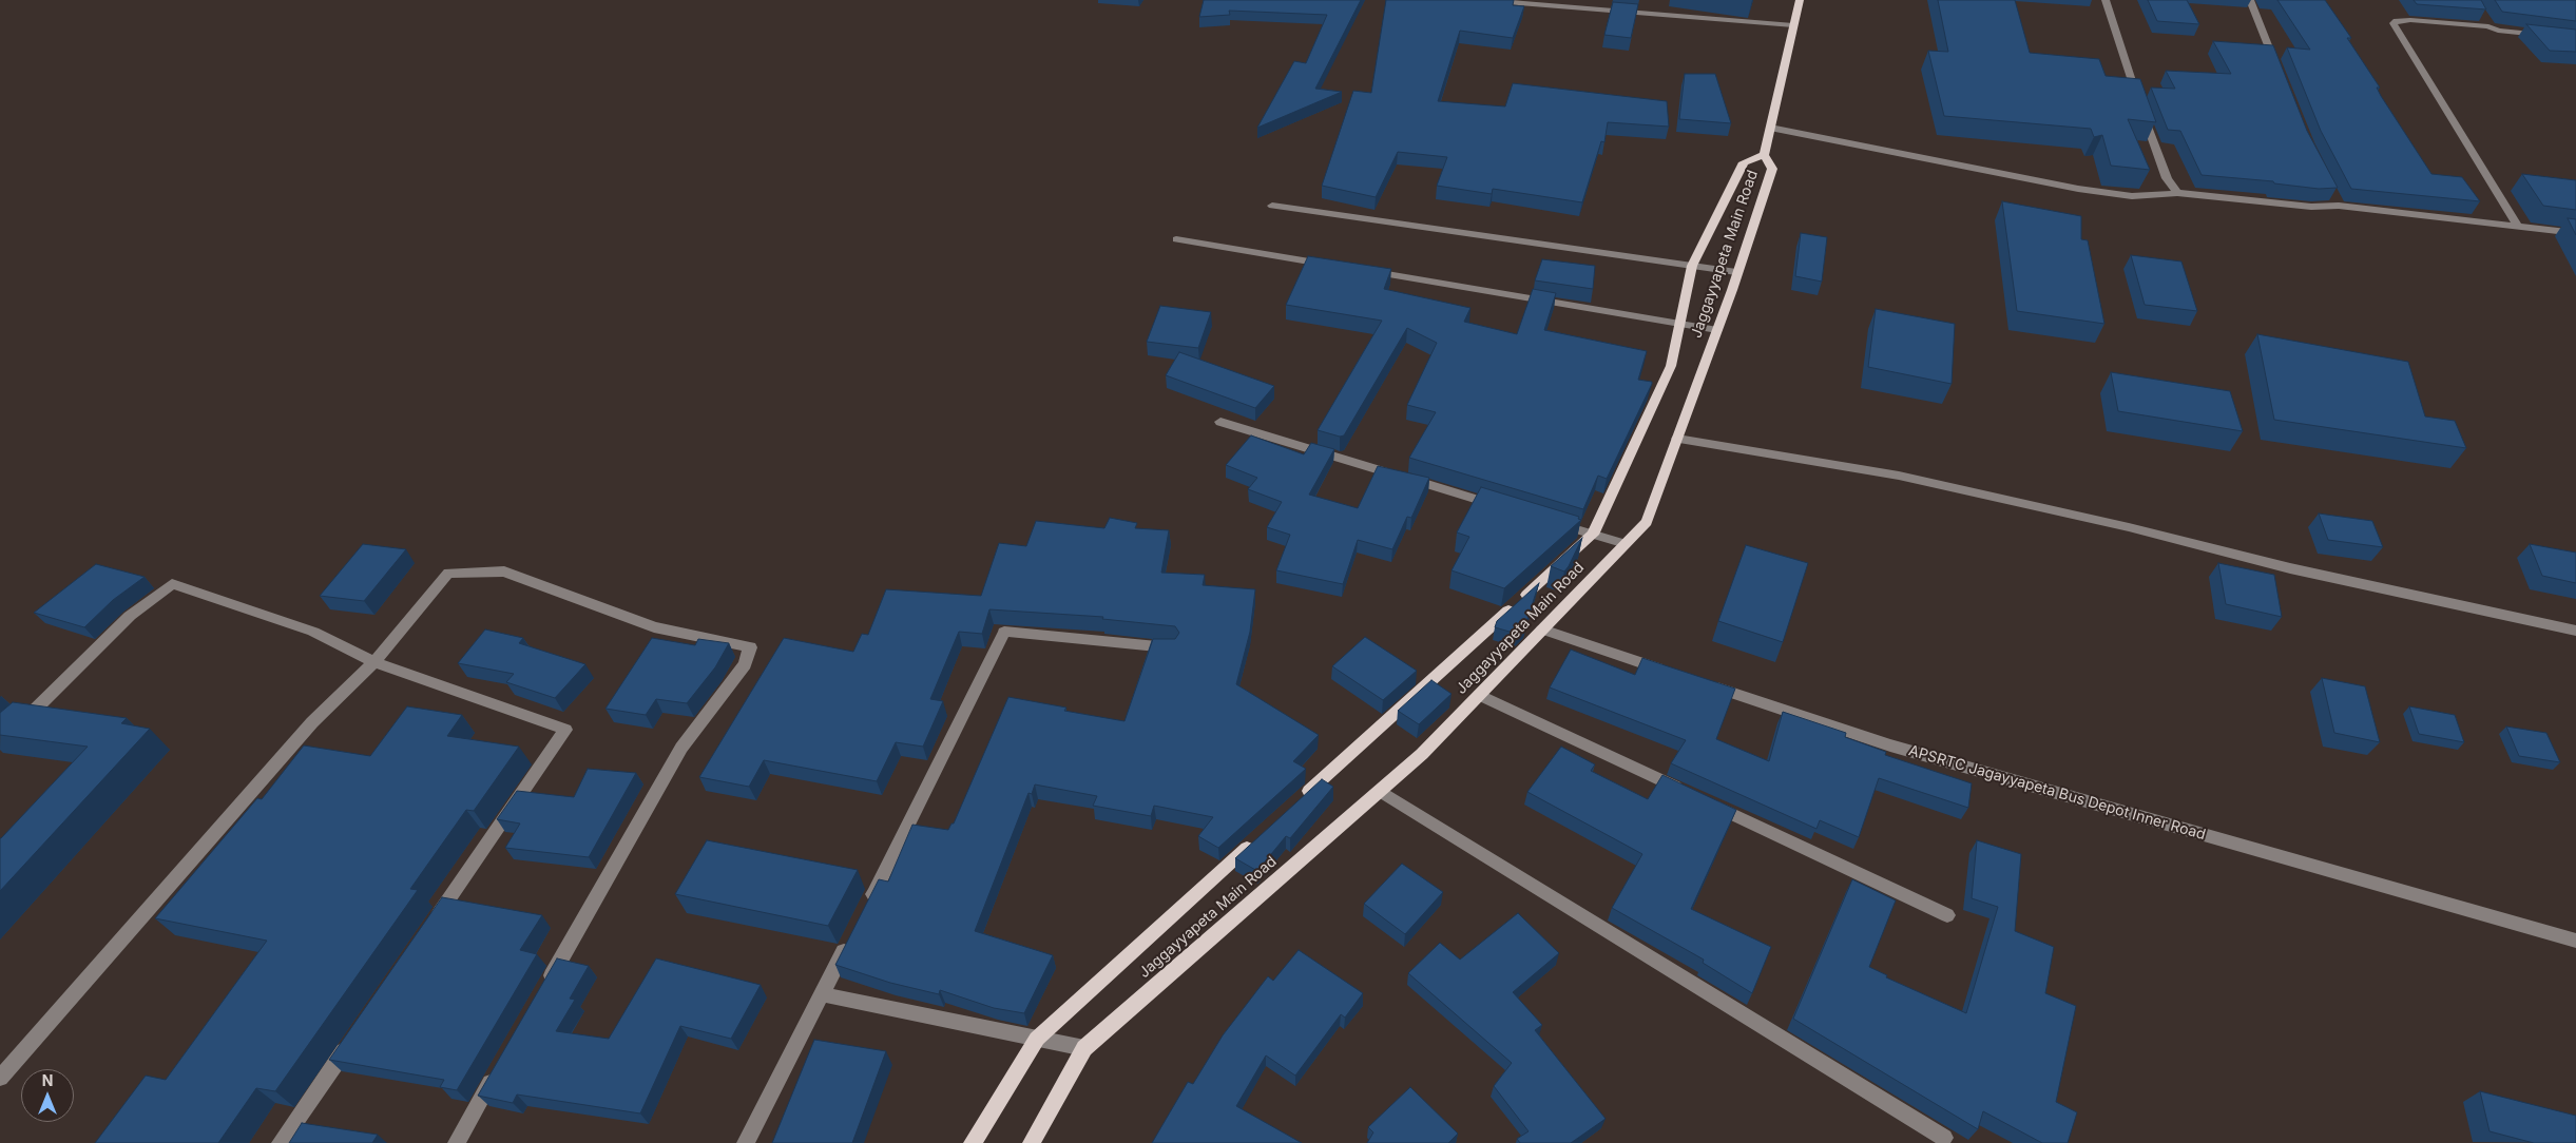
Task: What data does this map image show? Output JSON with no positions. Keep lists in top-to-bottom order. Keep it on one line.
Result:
{"streets":{"main road":["Jaggayyapeta Main Road"],"street":["APSRTC Jagayyapeta Bus Depot Inner Road"]},"north":"top"}
